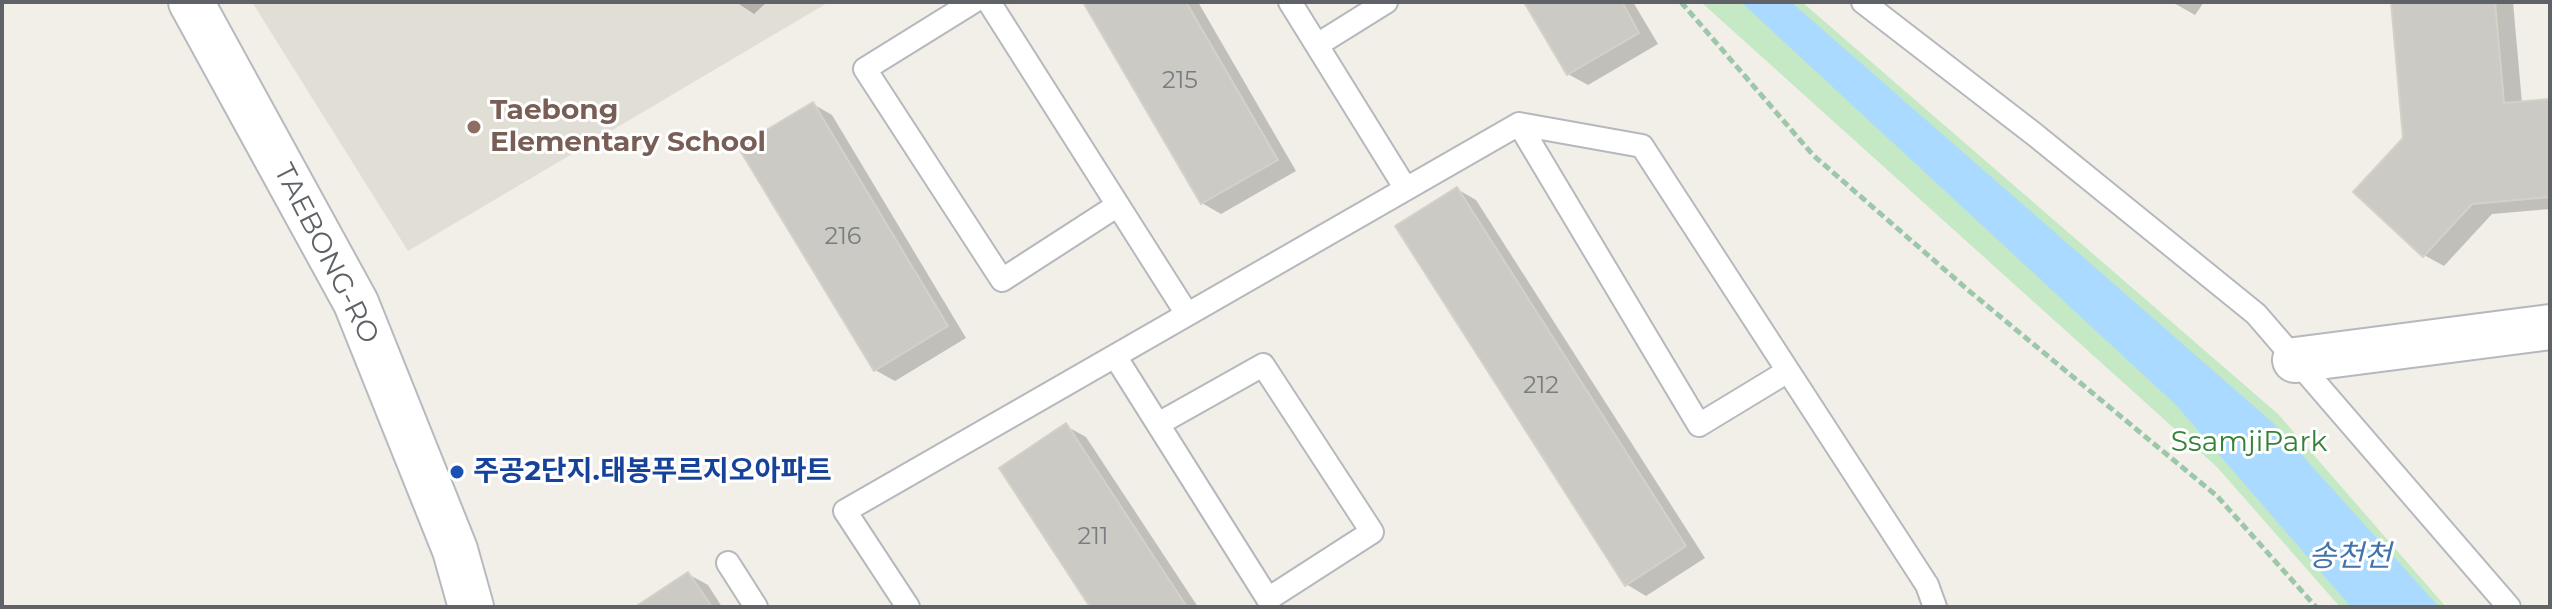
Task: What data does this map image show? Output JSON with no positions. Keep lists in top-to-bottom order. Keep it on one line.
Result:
{"streets":{"main road":["TAEBONG-RO"]},"water":["송천천"],"parks":["SsamjiPark"],"places":["Taebong Elementary School","주공2단지.태봉푸르지오아파트"],"house_numbers":["215","216","212","211"]}
